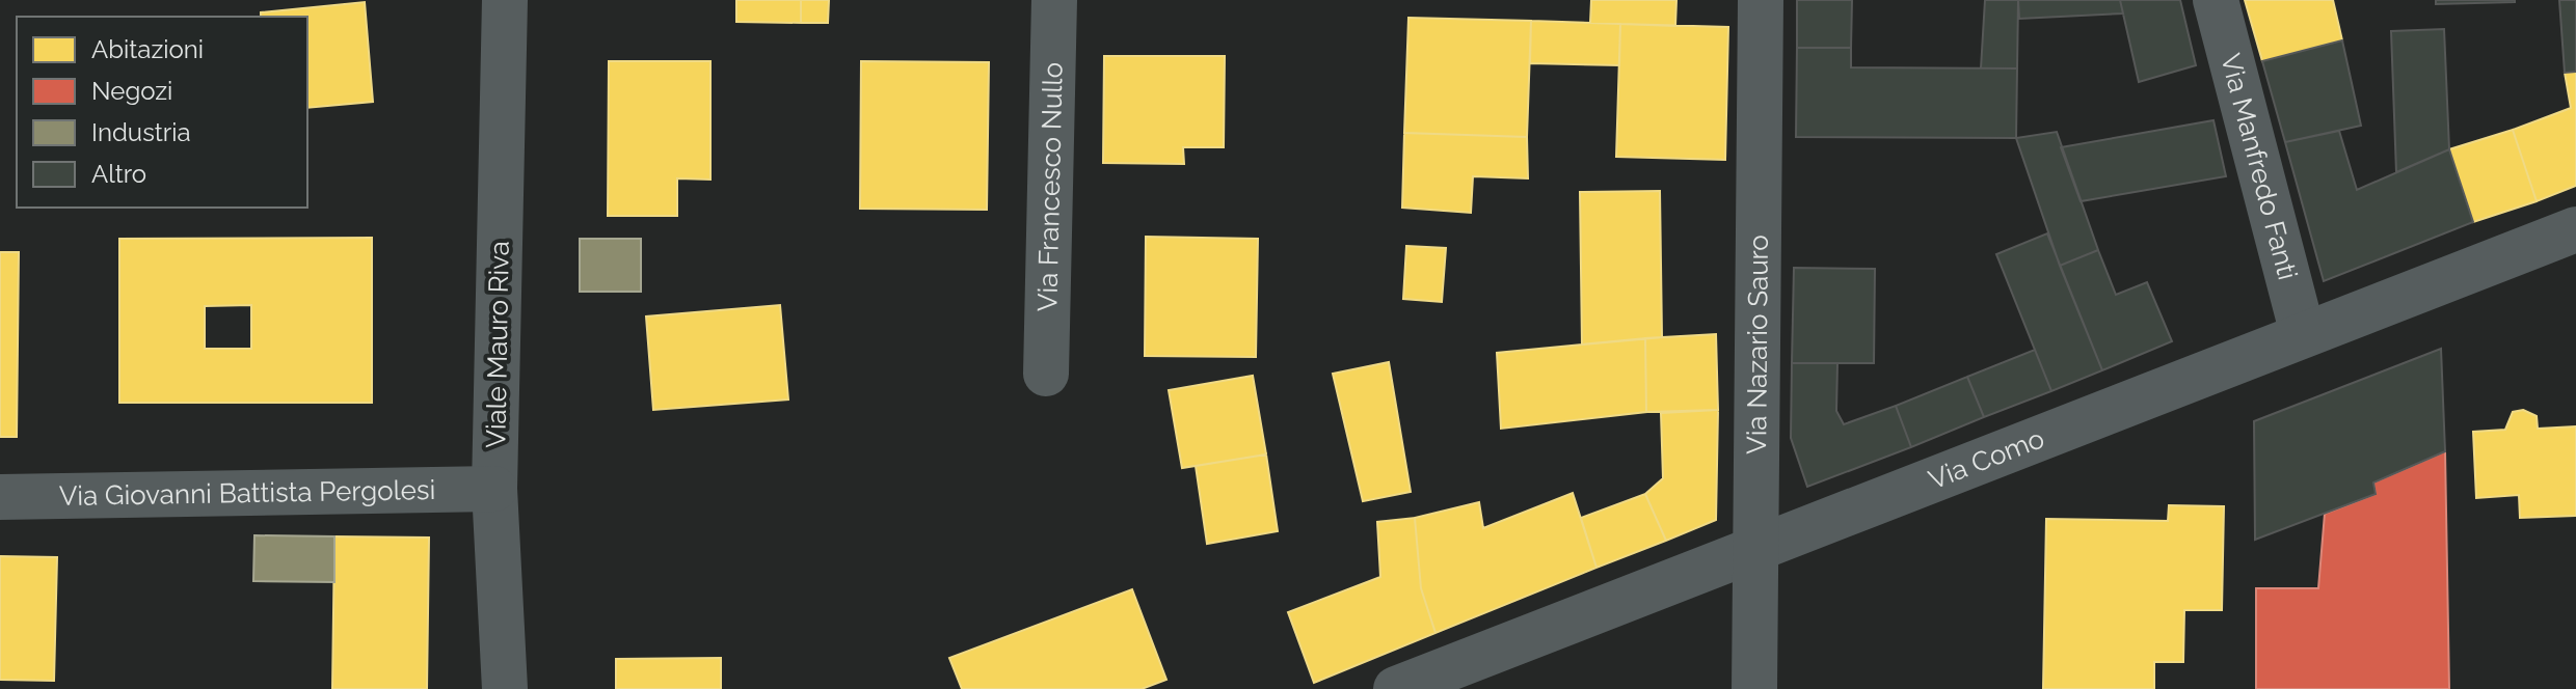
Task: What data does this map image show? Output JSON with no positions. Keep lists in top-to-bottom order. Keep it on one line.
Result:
{"streets":{"street":["Via Manfredo Fanti","Via Francesco Nullo","Viale Mauro Riva","Via Nazario Sauro","Via Como","Via Giovanni Battista Pergolesi"]},"crossings":[["Via Manfredo Fanti","Via Como"],["Viale Mauro Riva","Via Giovanni Battista Pergolesi"],["Via Nazario Sauro","Via Como"]],"legend":["Abitazioni","Negozi","Industria","Altro"]}
